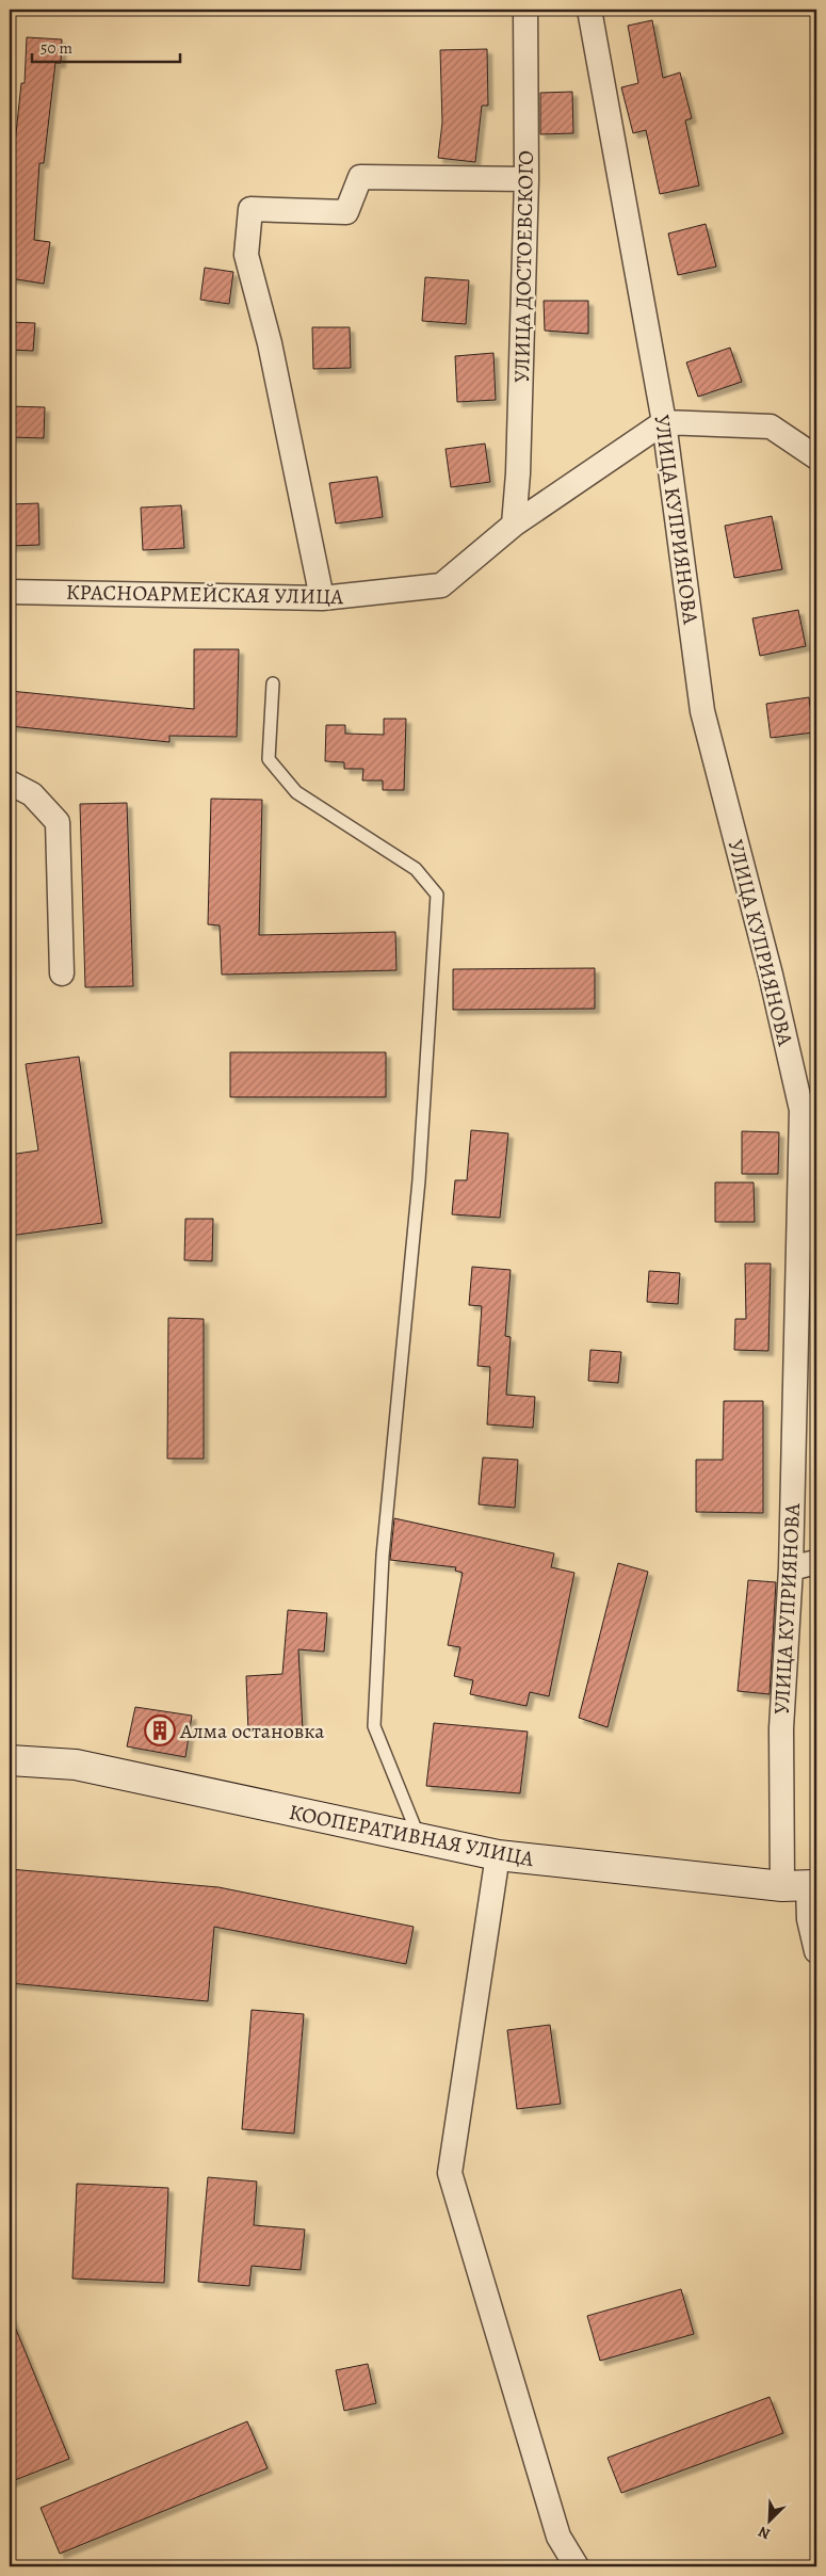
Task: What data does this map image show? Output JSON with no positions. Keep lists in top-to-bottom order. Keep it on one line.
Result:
{"streets":{"main road":["КООПЕРАТИВНАЯ УЛИЦА"],"street":["УЛИЦА ДОСТОЕВСКОГО","УЛИЦА КУПРИЯНОВА","КРАСНОАРМЕЙСКАЯ УЛИЦА"]},"crossings":[["УЛИЦА ДОСТОЕВСКОГО","КРАСНОАРМЕЙСКАЯ УЛИЦА"],["УЛИЦА КУПРИЯНОВА","КРАСНОАРМЕЙСКАЯ УЛИЦА"],["УЛИЦА КУПРИЯНОВА","КООПЕРАТИВНАЯ УЛИЦА"]],"places":{"building":["Алма остановка"]},"scale_bar":"50 m","north":"bottom left"}
